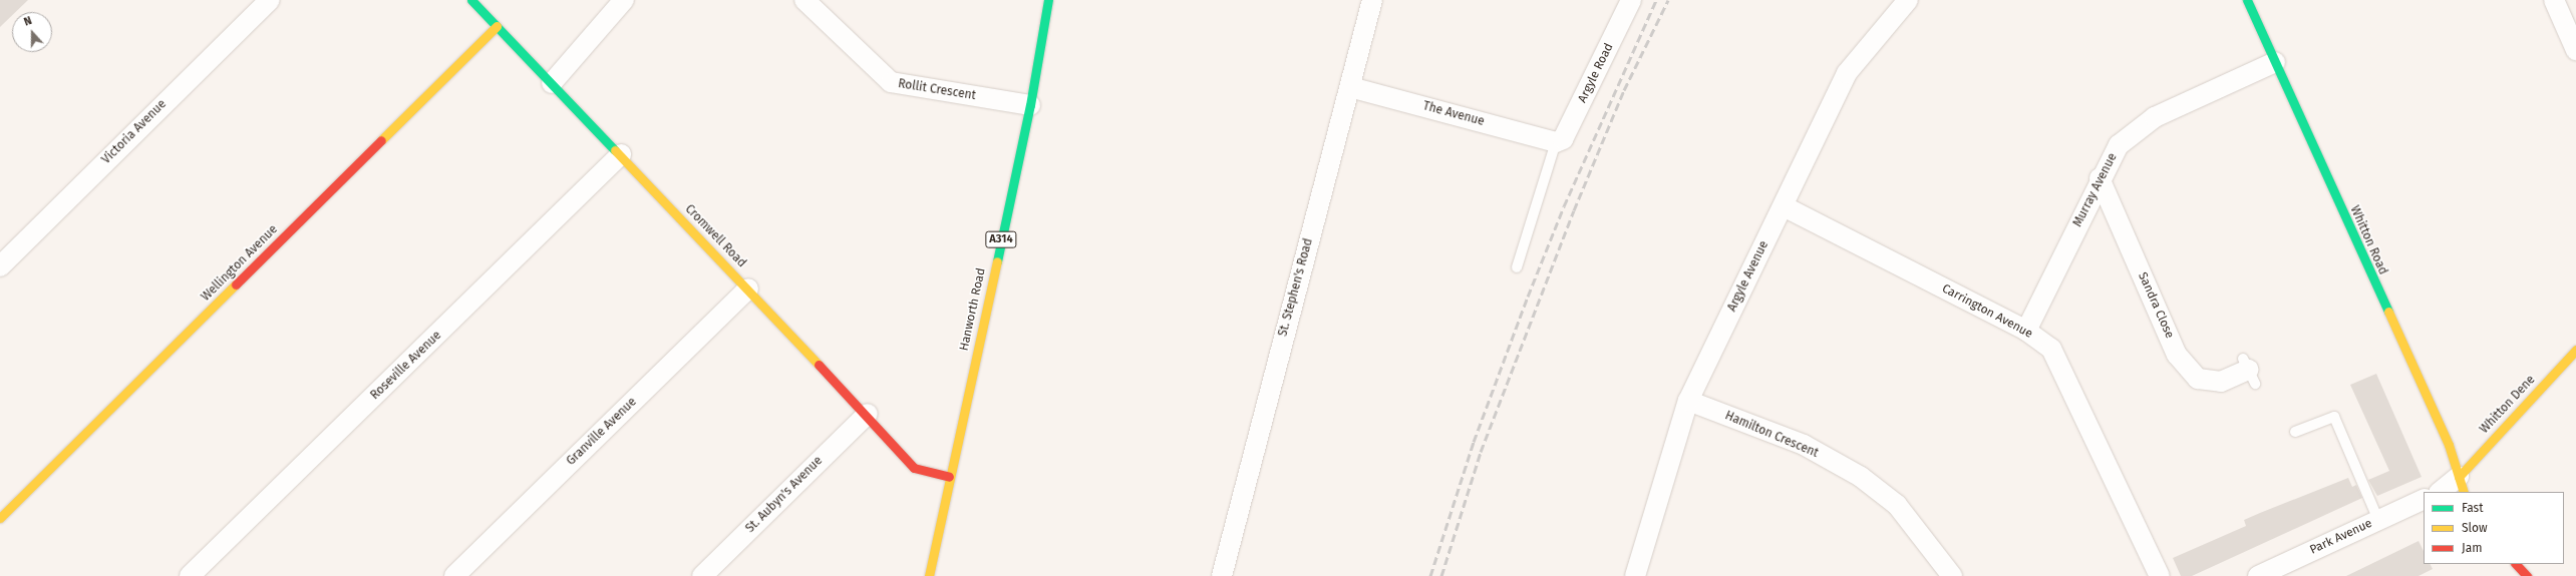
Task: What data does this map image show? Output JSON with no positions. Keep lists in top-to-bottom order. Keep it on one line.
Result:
{"streets":{"street":["Argyle Road","Rollit Crescent","The Avenue","Victoria Avenue","Murray Avenue","Cromwell Road","A314","Whitton Road","Wellington Avenue","Argyle Avenue","St. Stephen's Road","Sandra Close","Hanworth Road","Carrington Avenue","Roseville Avenue","Whitton Dene","Granville Avenue","Hamilton Crescent","St. Aubyn's Avenue","Park Avenue"]},"crossings":[["Argyle Road","The Avenue"],["Rollit Crescent","Hanworth Road"],["The Avenue","St. Stephen's Road"],["Murray Avenue","Whitton Road"],["Murray Avenue","Sandra Close"],["Murray Avenue","Carrington Avenue"],["Cromwell Road","Wellington Avenue"],["Cromwell Road","Hanworth Road"],["Cromwell Road","Roseville Avenue"],["Cromwell Road","Granville Avenue"],["Cromwell Road","St. Aubyn's Avenue"],["Whitton Road","Whitton Dene"],["Argyle Avenue","Carrington Avenue"],["Argyle Avenue","Hamilton Crescent"]],"legend":["Fast","Slow","Jam"],"north":"top"}
